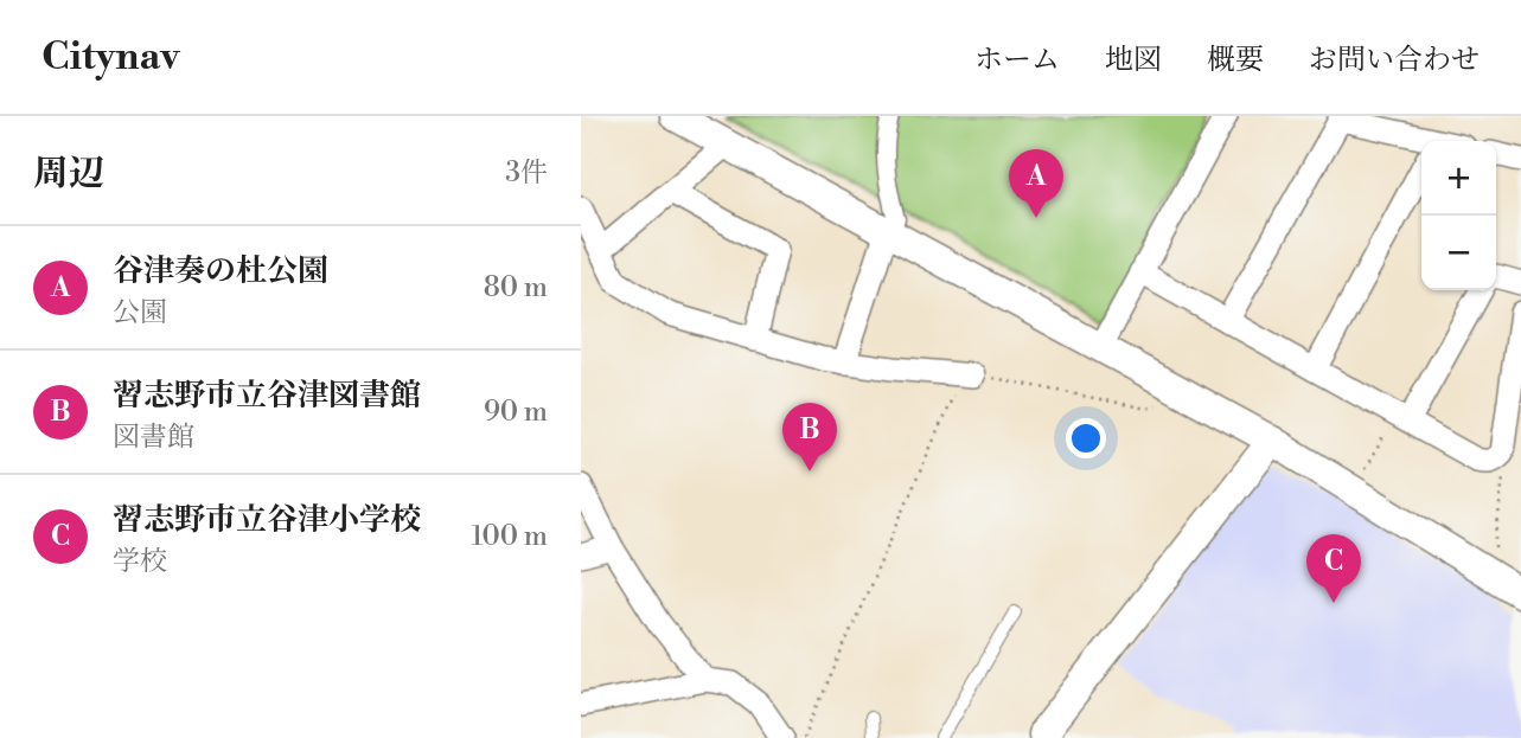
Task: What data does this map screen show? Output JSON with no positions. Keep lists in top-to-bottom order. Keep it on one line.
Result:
{"page":{"header":"Citynav","nav":["ホーム","地図","概要","お問い合わせ"],"heading":["周辺","3件"],"map_buttons":["+","−"],"pins":["A","B","C"],"list":[{"mark":"A","name":"谷津奏の杜公園","note":"公園","value":"80 m"},{"mark":"B","name":"習志野市立谷津図書館","note":"図書館","value":"90 m"},{"mark":"C","name":"習志野市立谷津小学校","note":"学校","value":"100 m"}]}}
